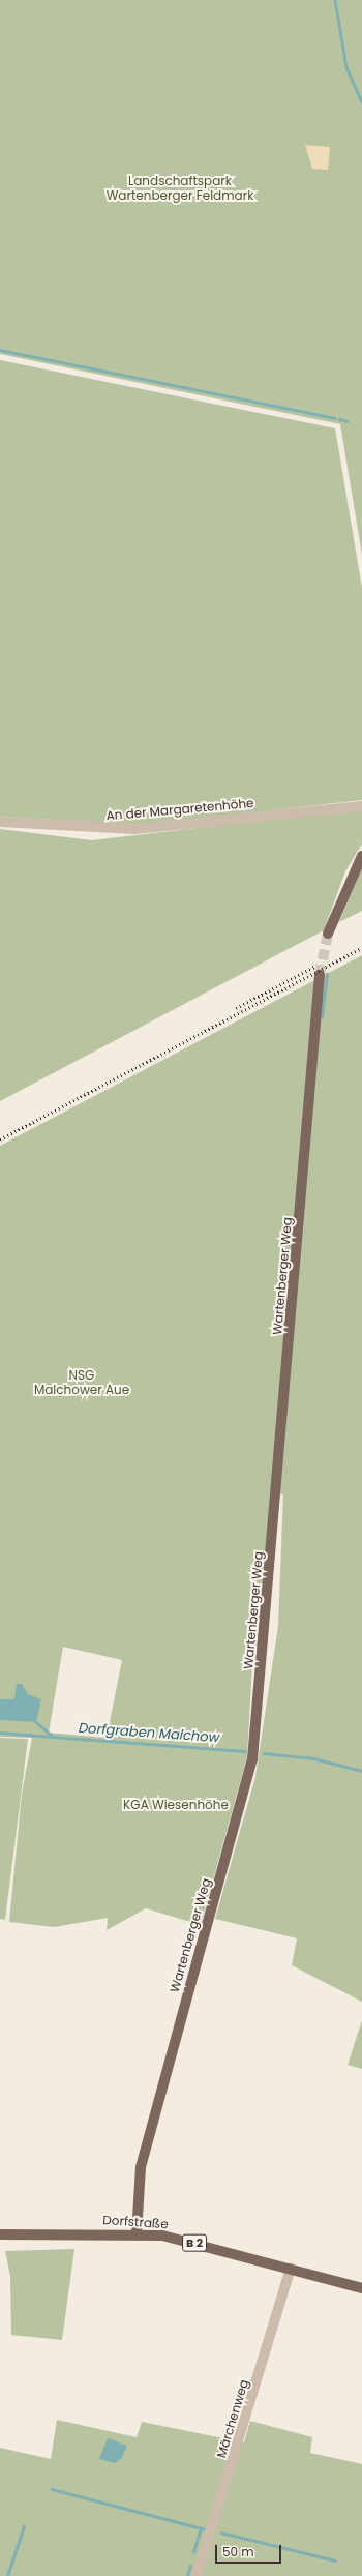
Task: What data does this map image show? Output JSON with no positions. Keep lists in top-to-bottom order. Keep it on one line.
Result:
{"streets":{"main road":["Wartenberger Weg","Dorfstraße","B 2"],"street":["An der Margaretenhöhe","Märchenweg"]},"crossings":[["Wartenberger Weg","Dorfstraße"],["Dorfstraße","Märchenweg"]],"water":["Dorfgraben Malchow"],"parks":["Landschaftspark Wartenberger Feldmark","NSG Malchower Aue","KGA Wiesenhöhe"],"scale_bar":"50 m"}
